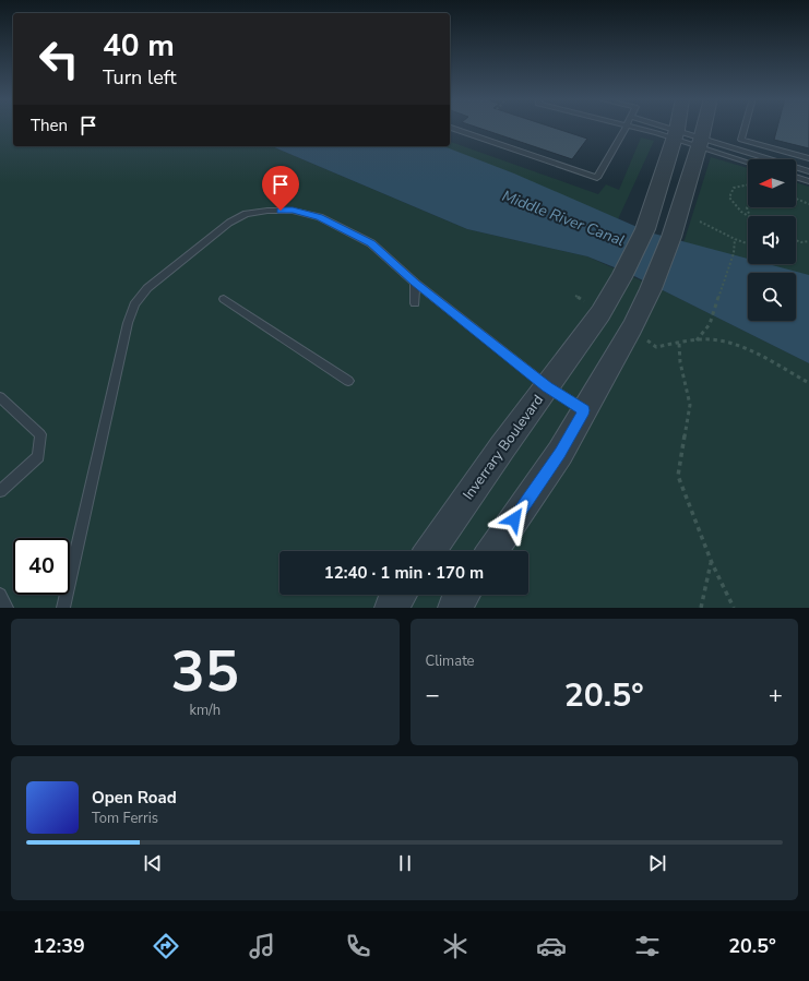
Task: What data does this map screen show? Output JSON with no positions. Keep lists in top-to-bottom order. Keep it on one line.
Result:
{"streets":{"street":["Inverrary Boulevard"]},"water":["Middle River Canal"],"north":"left","page":{"turn":["40 m","Turn left"],"then":"Then","limit":"40","trip":"12:40 · 1 min · 170 m","tile":[["35","km/h"],"Climate"],"heat":["−","20.5°","+"],"song":["Open Road","Tom Ferris"],"tabs":["12:39","20.5°"]}}
